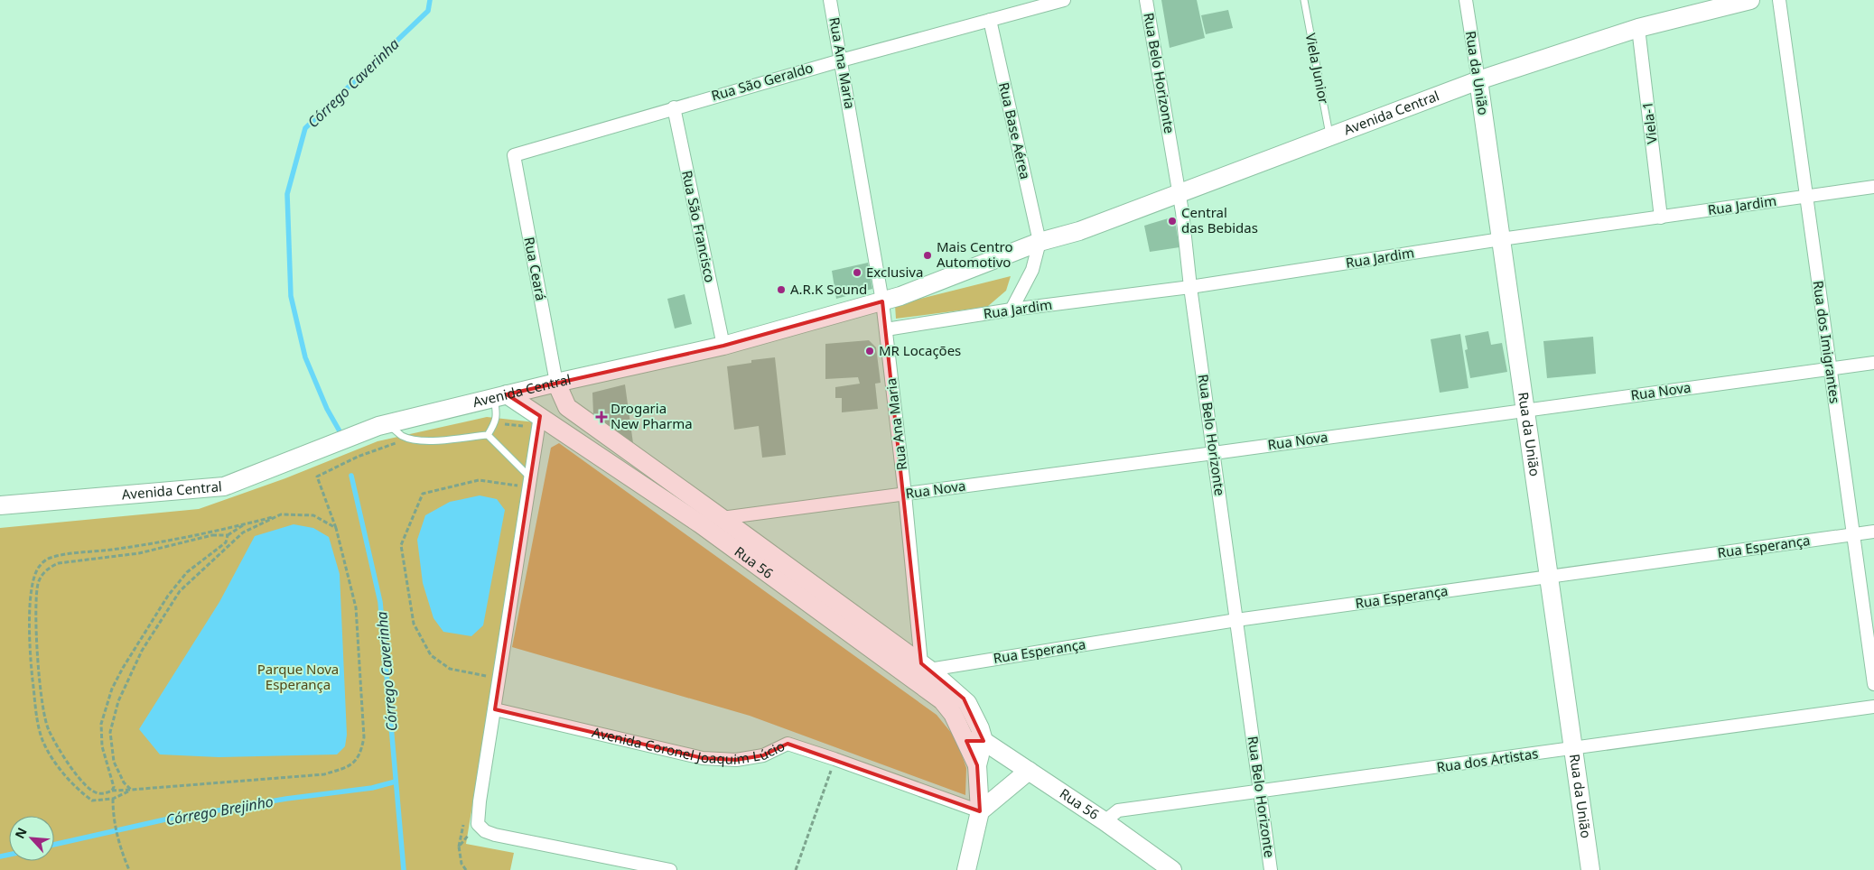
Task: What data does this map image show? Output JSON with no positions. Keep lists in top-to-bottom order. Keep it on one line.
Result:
{"streets":{"street":["Rua Ana Maria","Rua Belo Horizonte","Rua da União","Rua São Geraldo","Avenida Central","Viela-1","Rua Base Aérea","Rua Jardim","Rua São Francisco","Rua Ceará","Rua dos Imigrantes","Rua Nova","Rua Esperança","Rua 56","Avenida Coronel Joaquim Lúcio","Rua dos Artistas"],"lane":["Viela Junior"]},"crossings":[["Rua Ana Maria","Rua São Geraldo"],["Rua Ana Maria","Avenida Central"],["Rua Ana Maria","Rua Jardim"],["Rua Ana Maria","Rua Nova"],["Rua Ana Maria","Rua Esperança"],["Rua Ana Maria","Rua 56"],["Viela Junior","Avenida Central"],["Rua Belo Horizonte","Avenida Central"],["Rua Belo Horizonte","Rua Jardim"],["Rua Belo Horizonte","Rua Nova"],["Rua Belo Horizonte","Rua Esperança"],["Rua Belo Horizonte","Rua dos Artistas"],["Rua da União","Avenida Central"],["Rua da União","Rua Jardim"],["Rua da União","Rua Nova"],["Rua da União","Rua Esperança"],["Rua da União","Rua dos Artistas"],["Rua São Geraldo","Rua Base Aérea"],["Rua São Geraldo","Rua São Francisco"],["Rua São Geraldo","Rua Ceará"],["Avenida Central","Viela-1"],["Avenida Central","Rua Base Aérea"],["Avenida Central","Rua São Francisco"],["Avenida Central","Rua Ceará"],["Avenida Central","Rua 56"],["Viela-1","Rua Jardim"],["Rua Jardim","Rua dos Imigrantes"],["Rua Ceará","Rua 56"],["Rua dos Imigrantes","Rua Nova"],["Rua dos Imigrantes","Rua Esperança"],["Rua Nova","Rua 56"],["Rua Esperança","Rua 56"],["Rua 56","Rua dos Artistas"]],"water":["Córrego Caverinha","Córrego Brejinho"],"parks":["Parque Nova Esperança"],"places":{"other":["Central das Bebidas","Mais Centro Automotivo","Exclusiva","A.R.K Sound","MR Locações"],"health":["Drogaria New Pharma"]},"north":"top left"}
